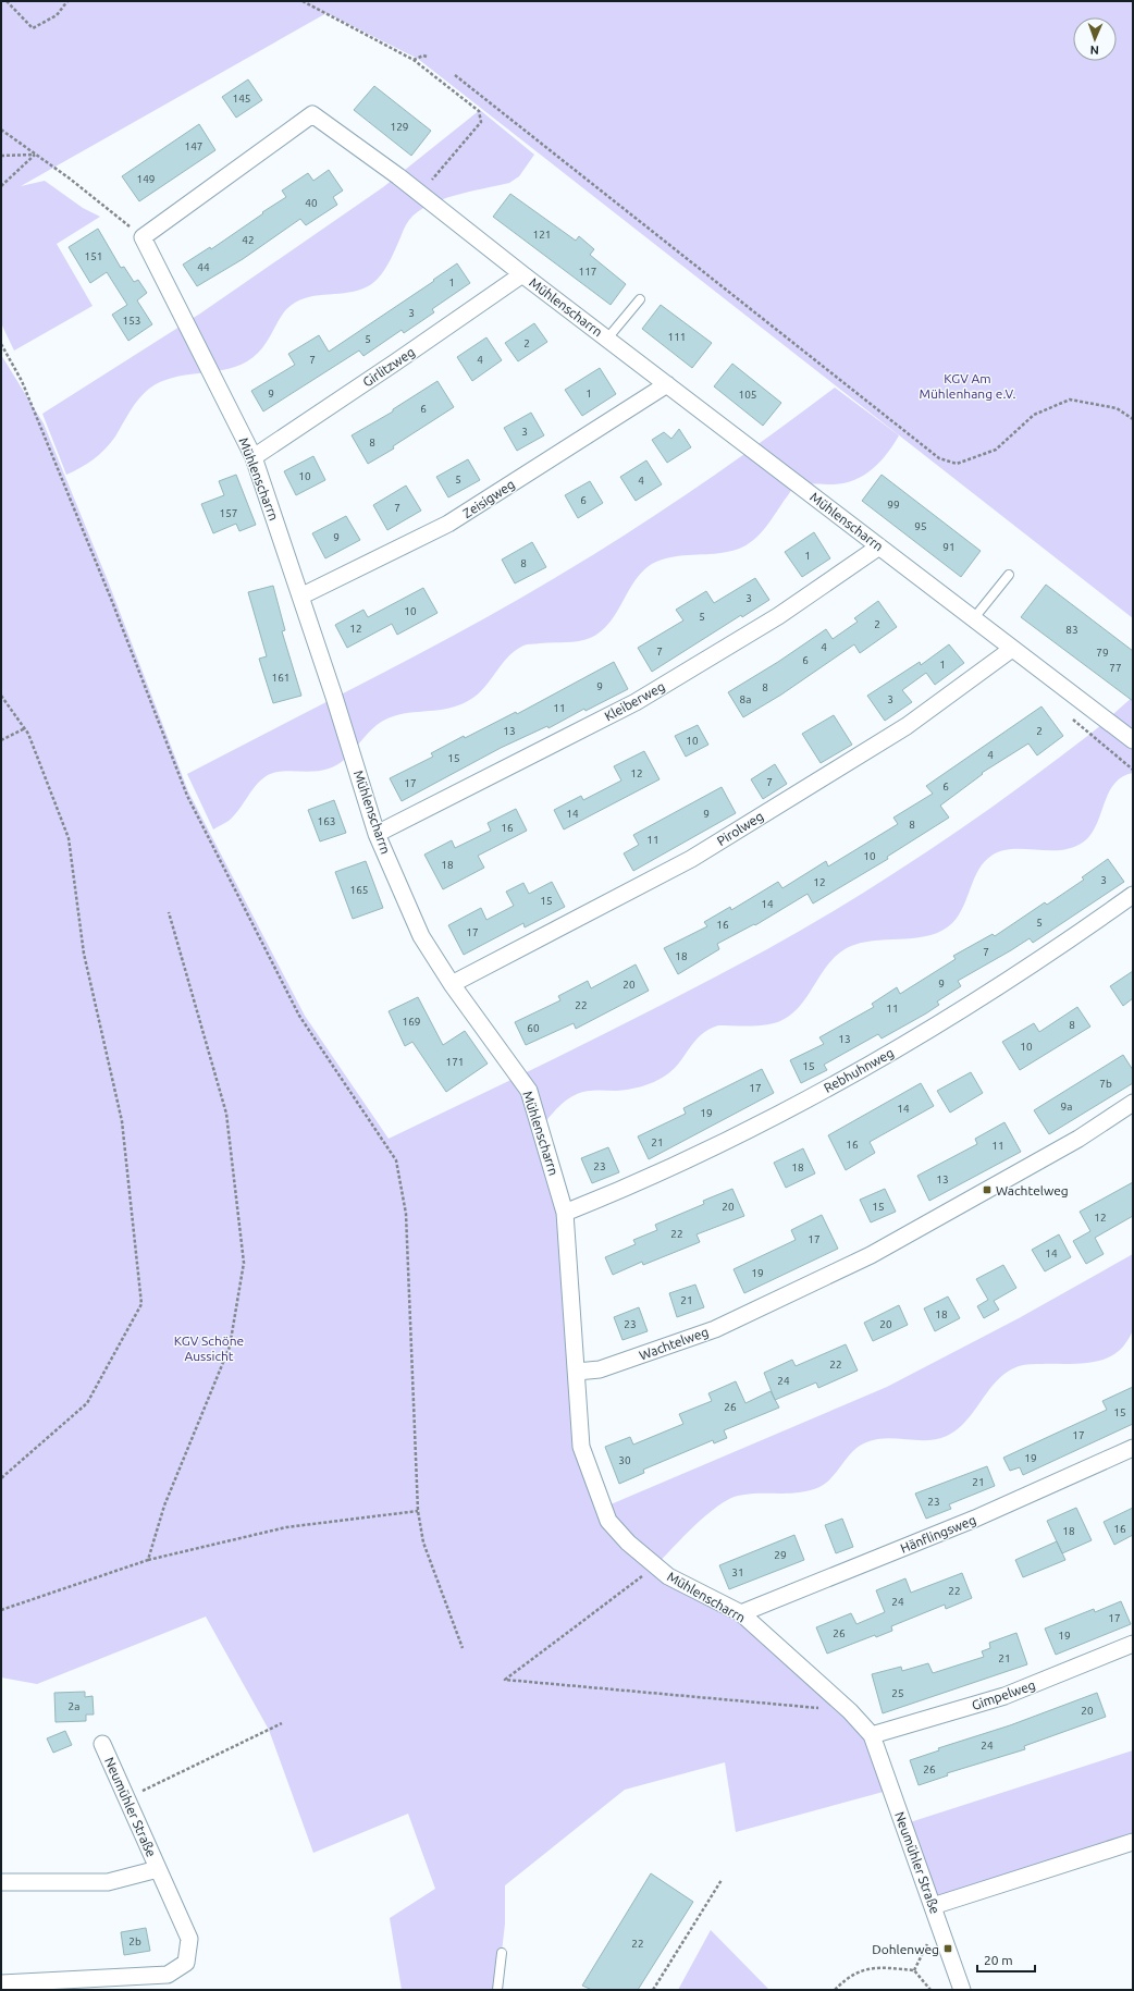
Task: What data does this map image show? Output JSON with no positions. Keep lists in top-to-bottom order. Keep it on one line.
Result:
{"streets":{"street":["Mühlenscharrn","Girlitzweg","Zeisigweg","Kleiberweg","Pirolweg","Rebhuhnweg","Wachtelweg","Hänflingsweg","Gimpelweg","Neumühler Straße"]},"crossings":[["Mühlenscharrn","Girlitzweg"],["Mühlenscharrn","Zeisigweg"],["Mühlenscharrn","Kleiberweg"],["Mühlenscharrn","Pirolweg"],["Mühlenscharrn","Rebhuhnweg"],["Mühlenscharrn","Wachtelweg"],["Mühlenscharrn","Hänflingsweg"],["Mühlenscharrn","Gimpelweg"],["Mühlenscharrn","Neumühler Straße"],["Gimpelweg","Neumühler Straße"]],"parks":["KGV Am Mühlenhang e.V.","KGV Schöne Aussicht"],"places":{"transit":["Wachtelweg","Dohlenweg"]},"house_numbers":["145","129","147","149","40","121","42","151","44","117","1","3","153","111","5","2","7","4","9","1","105","6","3","8","10","5","4","6","99","7","157","95","9","91","1","8","3","10","5","2","12","83","4","7","79","6","1","77","161","9","8","8a","3","11","13","2","10","4","15","12","7","17","6","14","9","163","8","16","11","10","18","3","12","165","15","14","5","16","17","7","18","9","20","22","11","169","8","60","13","10","171","15","7b","17","9a","14","19","21","16","11","23","18","13","20","15","12","22","17","14","19","21","18","23","20","22","24","26","15","17","19","30","21","23","16","18","29","31","22","24","17","26","19","21","25","2a","20","24","26","2b","22"],"scale_bar":"20 m","north":"bottom"}
